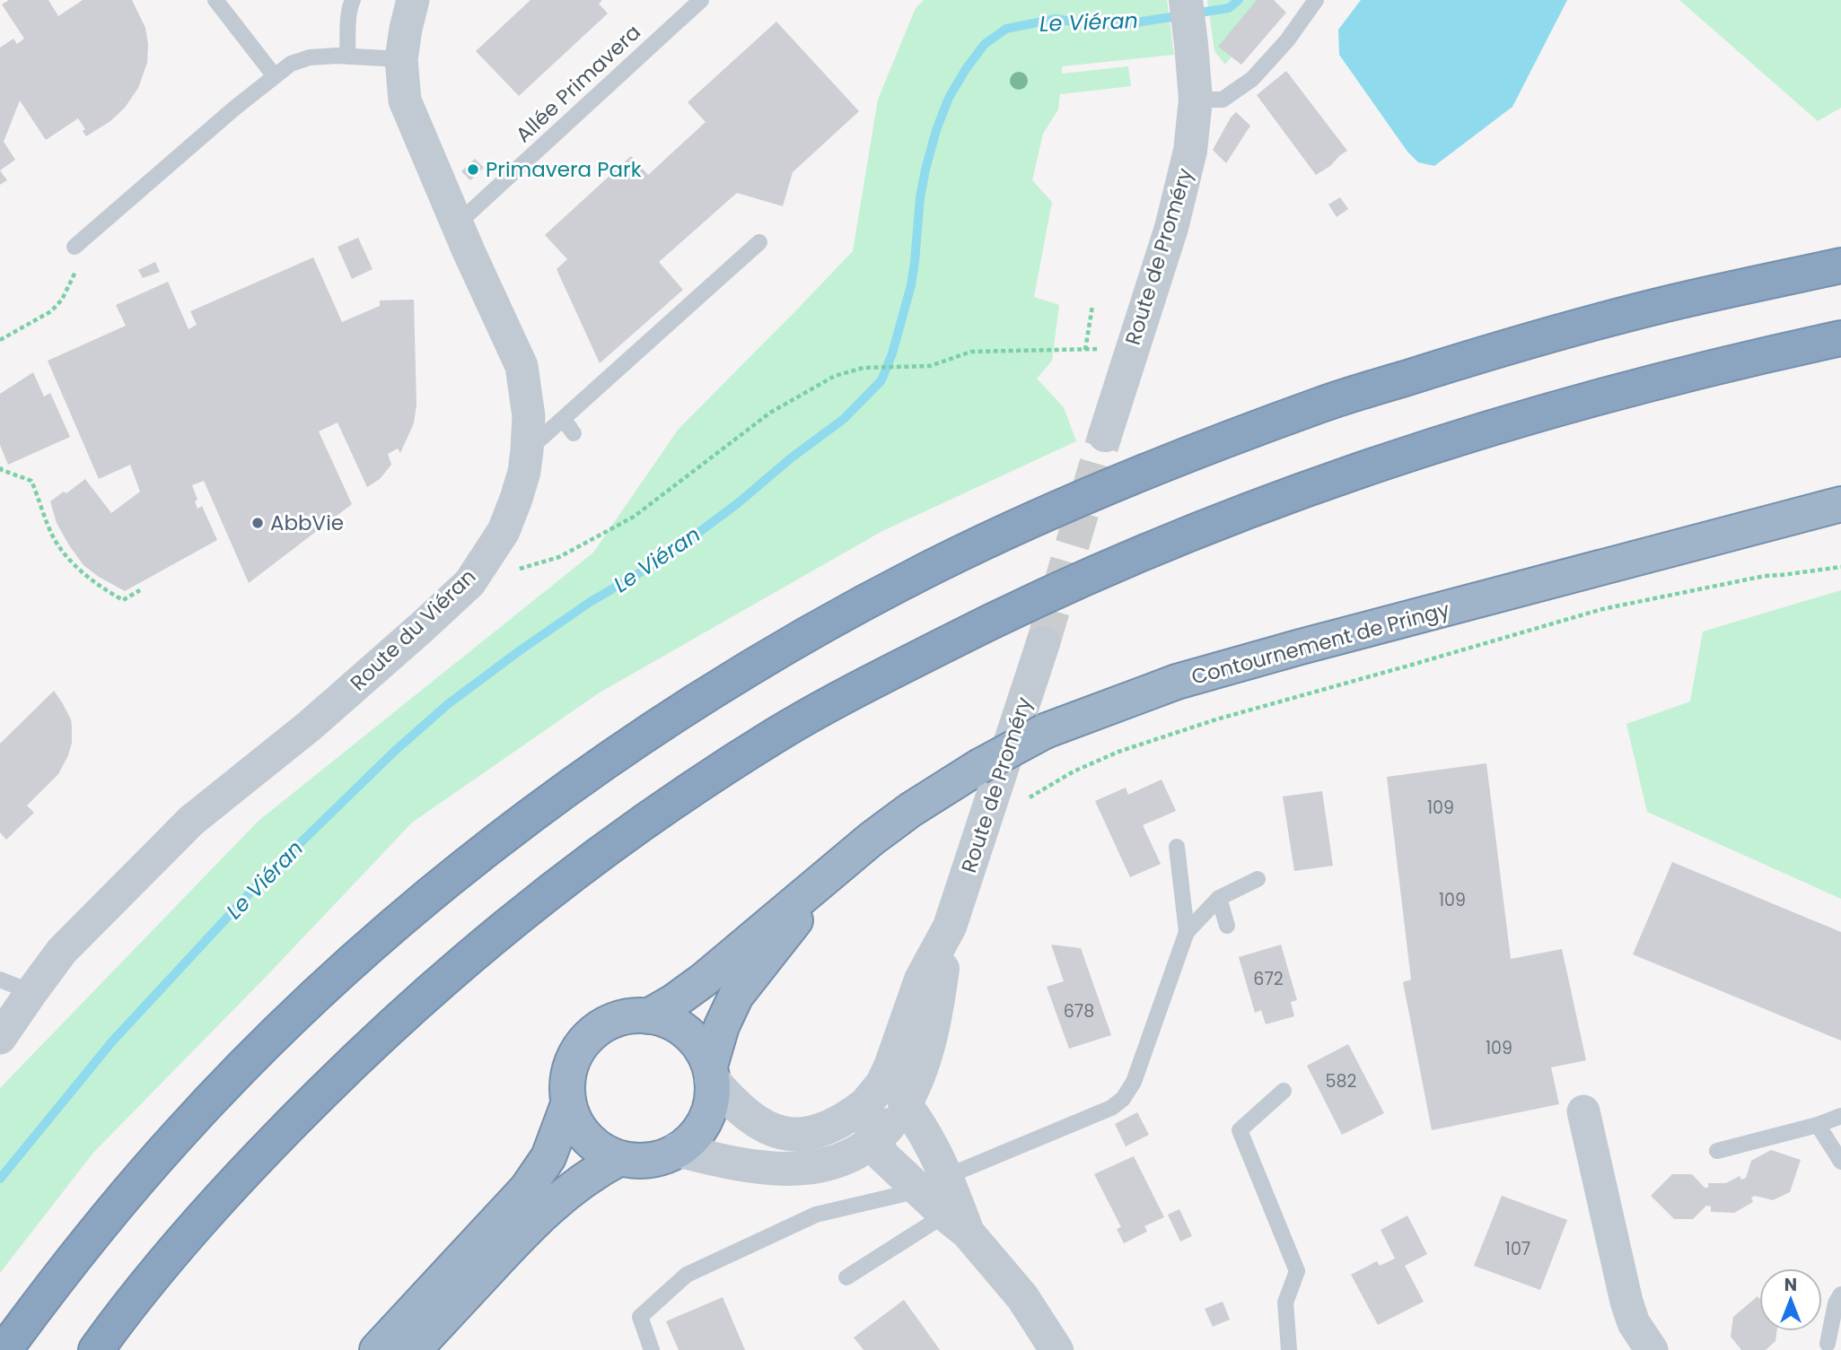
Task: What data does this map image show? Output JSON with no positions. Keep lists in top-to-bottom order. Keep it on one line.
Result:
{"streets":{"highway":["Contournement de Pringy"],"street":["Route de Proméry","Route du Viéran"],"lane":["Allée Primavera"]},"crossings":[["Allée Primavera","Route du Viéran"],["Route de Proméry","Contournement de Pringy"]],"water":["Le Viéran"],"places":["Primavera Park","AbbVie"],"house_numbers":["109","109","672","678","109","582","107"],"north":"top"}
